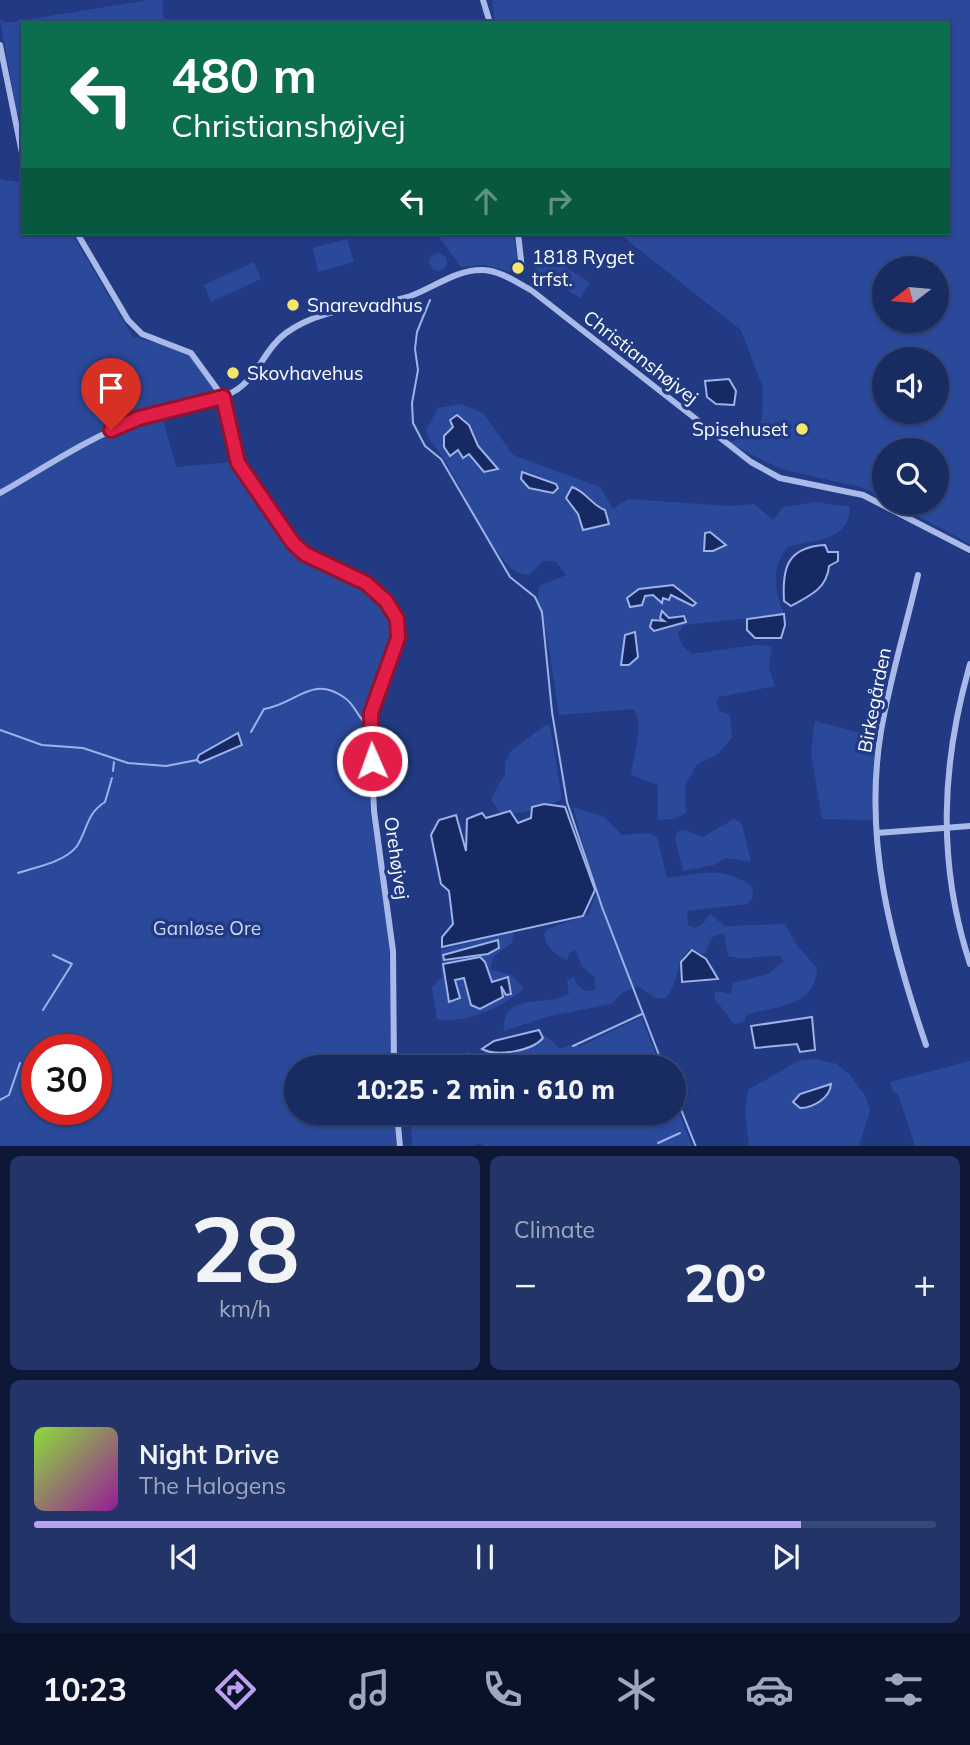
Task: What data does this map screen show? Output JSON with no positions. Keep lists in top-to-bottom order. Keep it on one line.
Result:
{"streets":{"street":["Christianshøjvej","Birkegården","Orehøjvej"]},"crossings":[["Christianshøjvej","Orehøjvej"]],"parks":["Ganløse Ore"],"places":["1818 Ryget trfst.","Snarevadhus","Skovhavehus","Spisehuset"],"north":"left","page":{"turn":["480 m","Christianshøjvej"],"limit":"30","trip":"10:25 · 2 min · 610 m","tile":[["28","km/h"],"Climate"],"heat":["−","20°","+"],"song":["Night Drive","The Halogens"],"tabs":"10:23"}}
